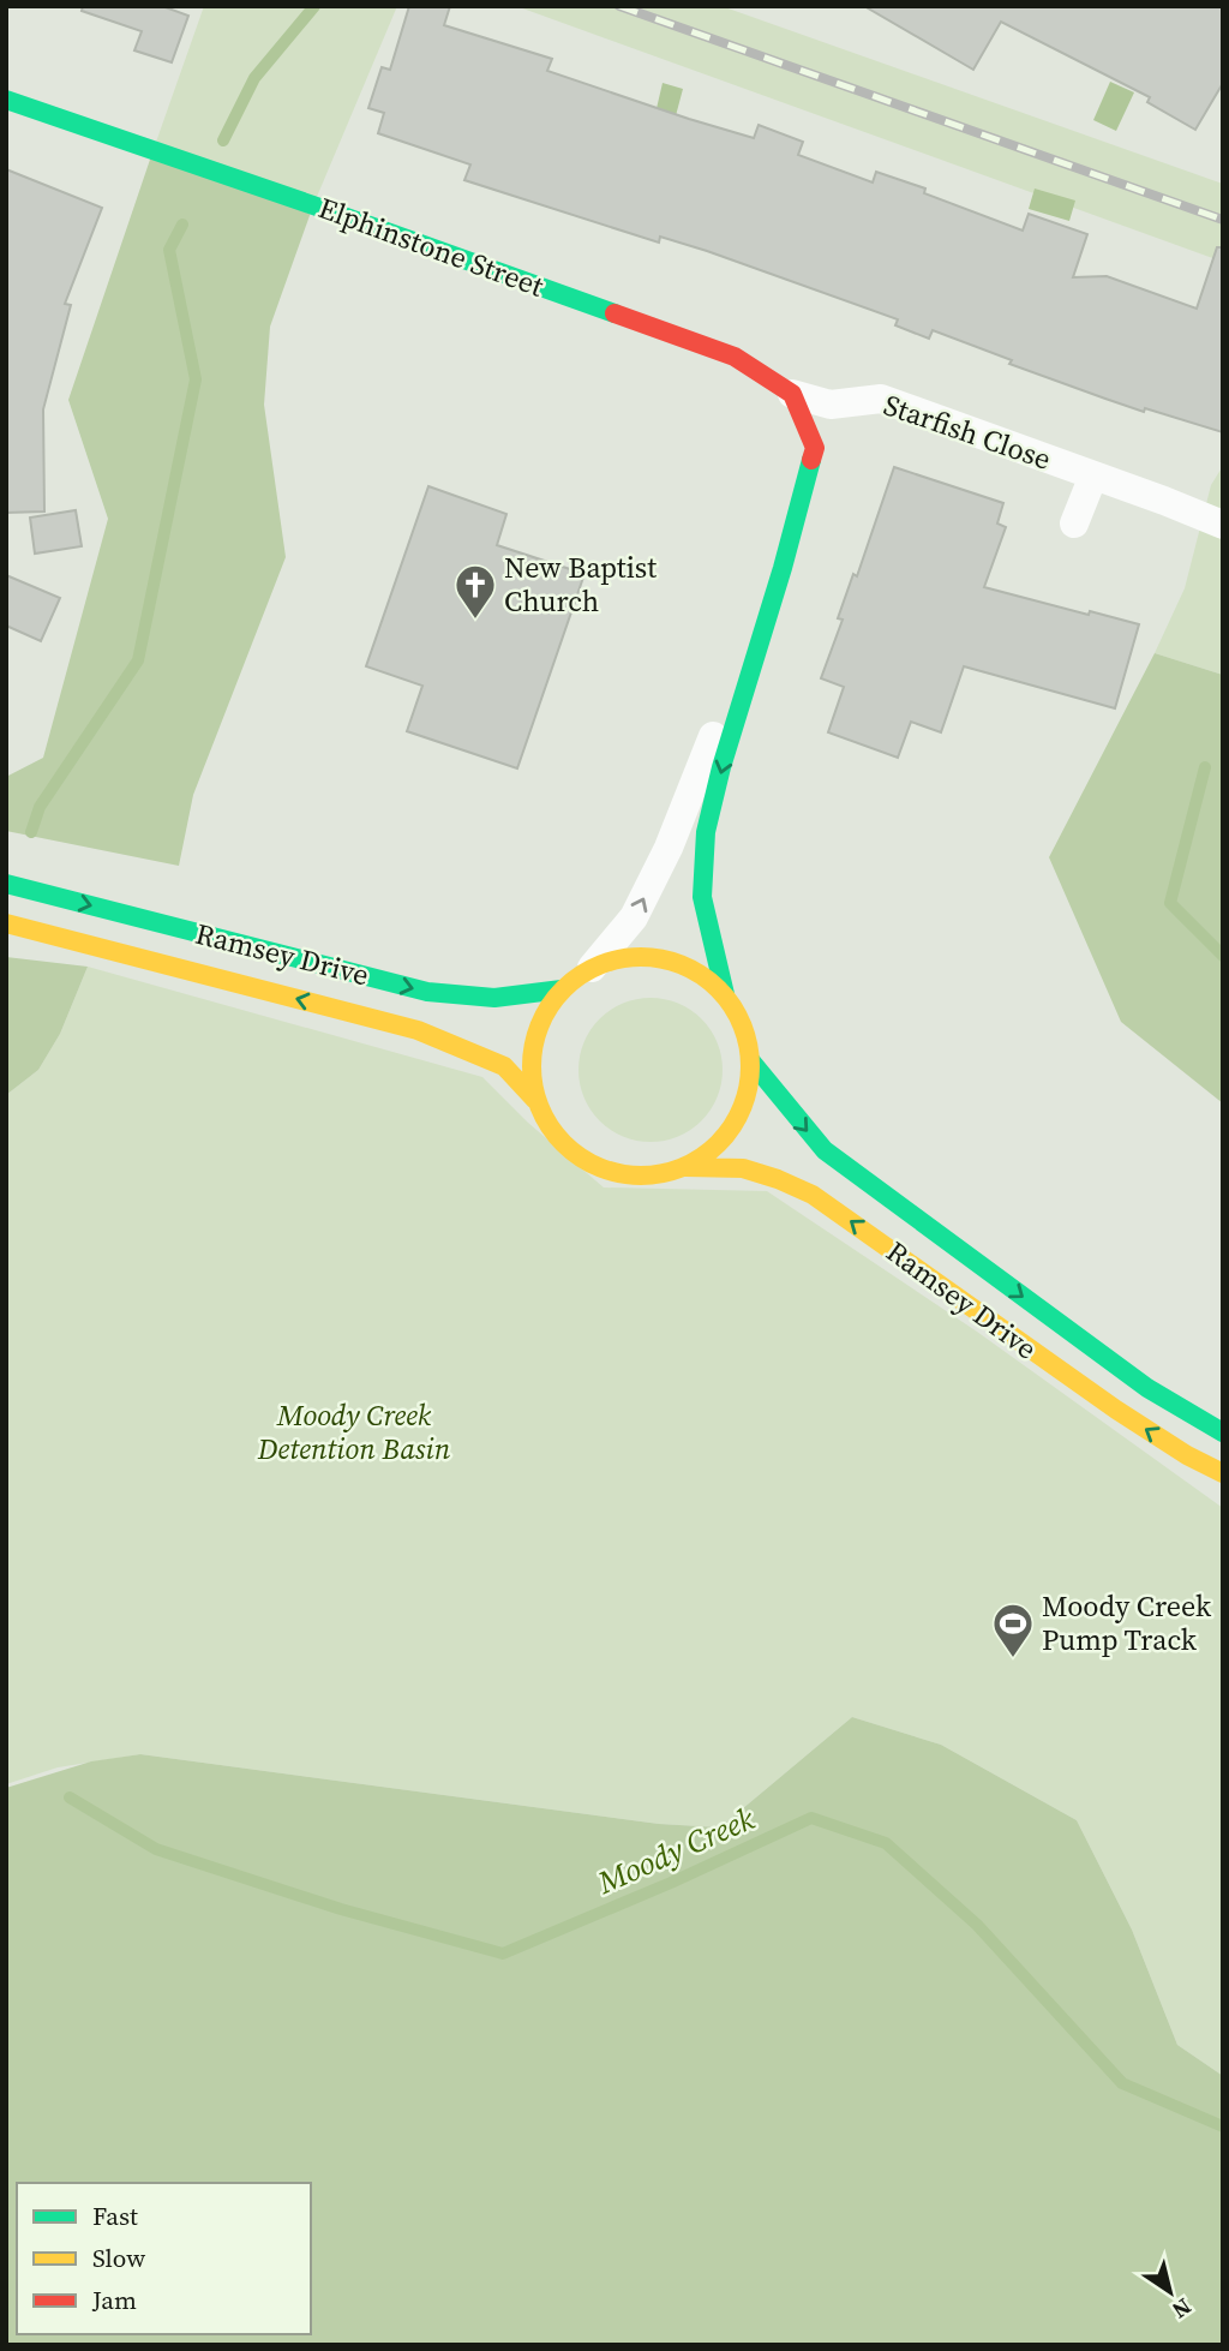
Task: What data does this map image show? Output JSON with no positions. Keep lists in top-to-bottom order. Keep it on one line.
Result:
{"streets":{"main road":["Elphinstone Street","Ramsey Drive"],"street":["Starfish Close"]},"crossings":[["Elphinstone Street","Starfish Close"]],"water":["Moody Creek"],"parks":["Moody Creek Detention Basin"],"places":{"church":["New Baptist Church"],"sports":["Moody Creek Pump Track"]},"legend":["Fast","Slow","Jam"],"north":"bottom right"}
